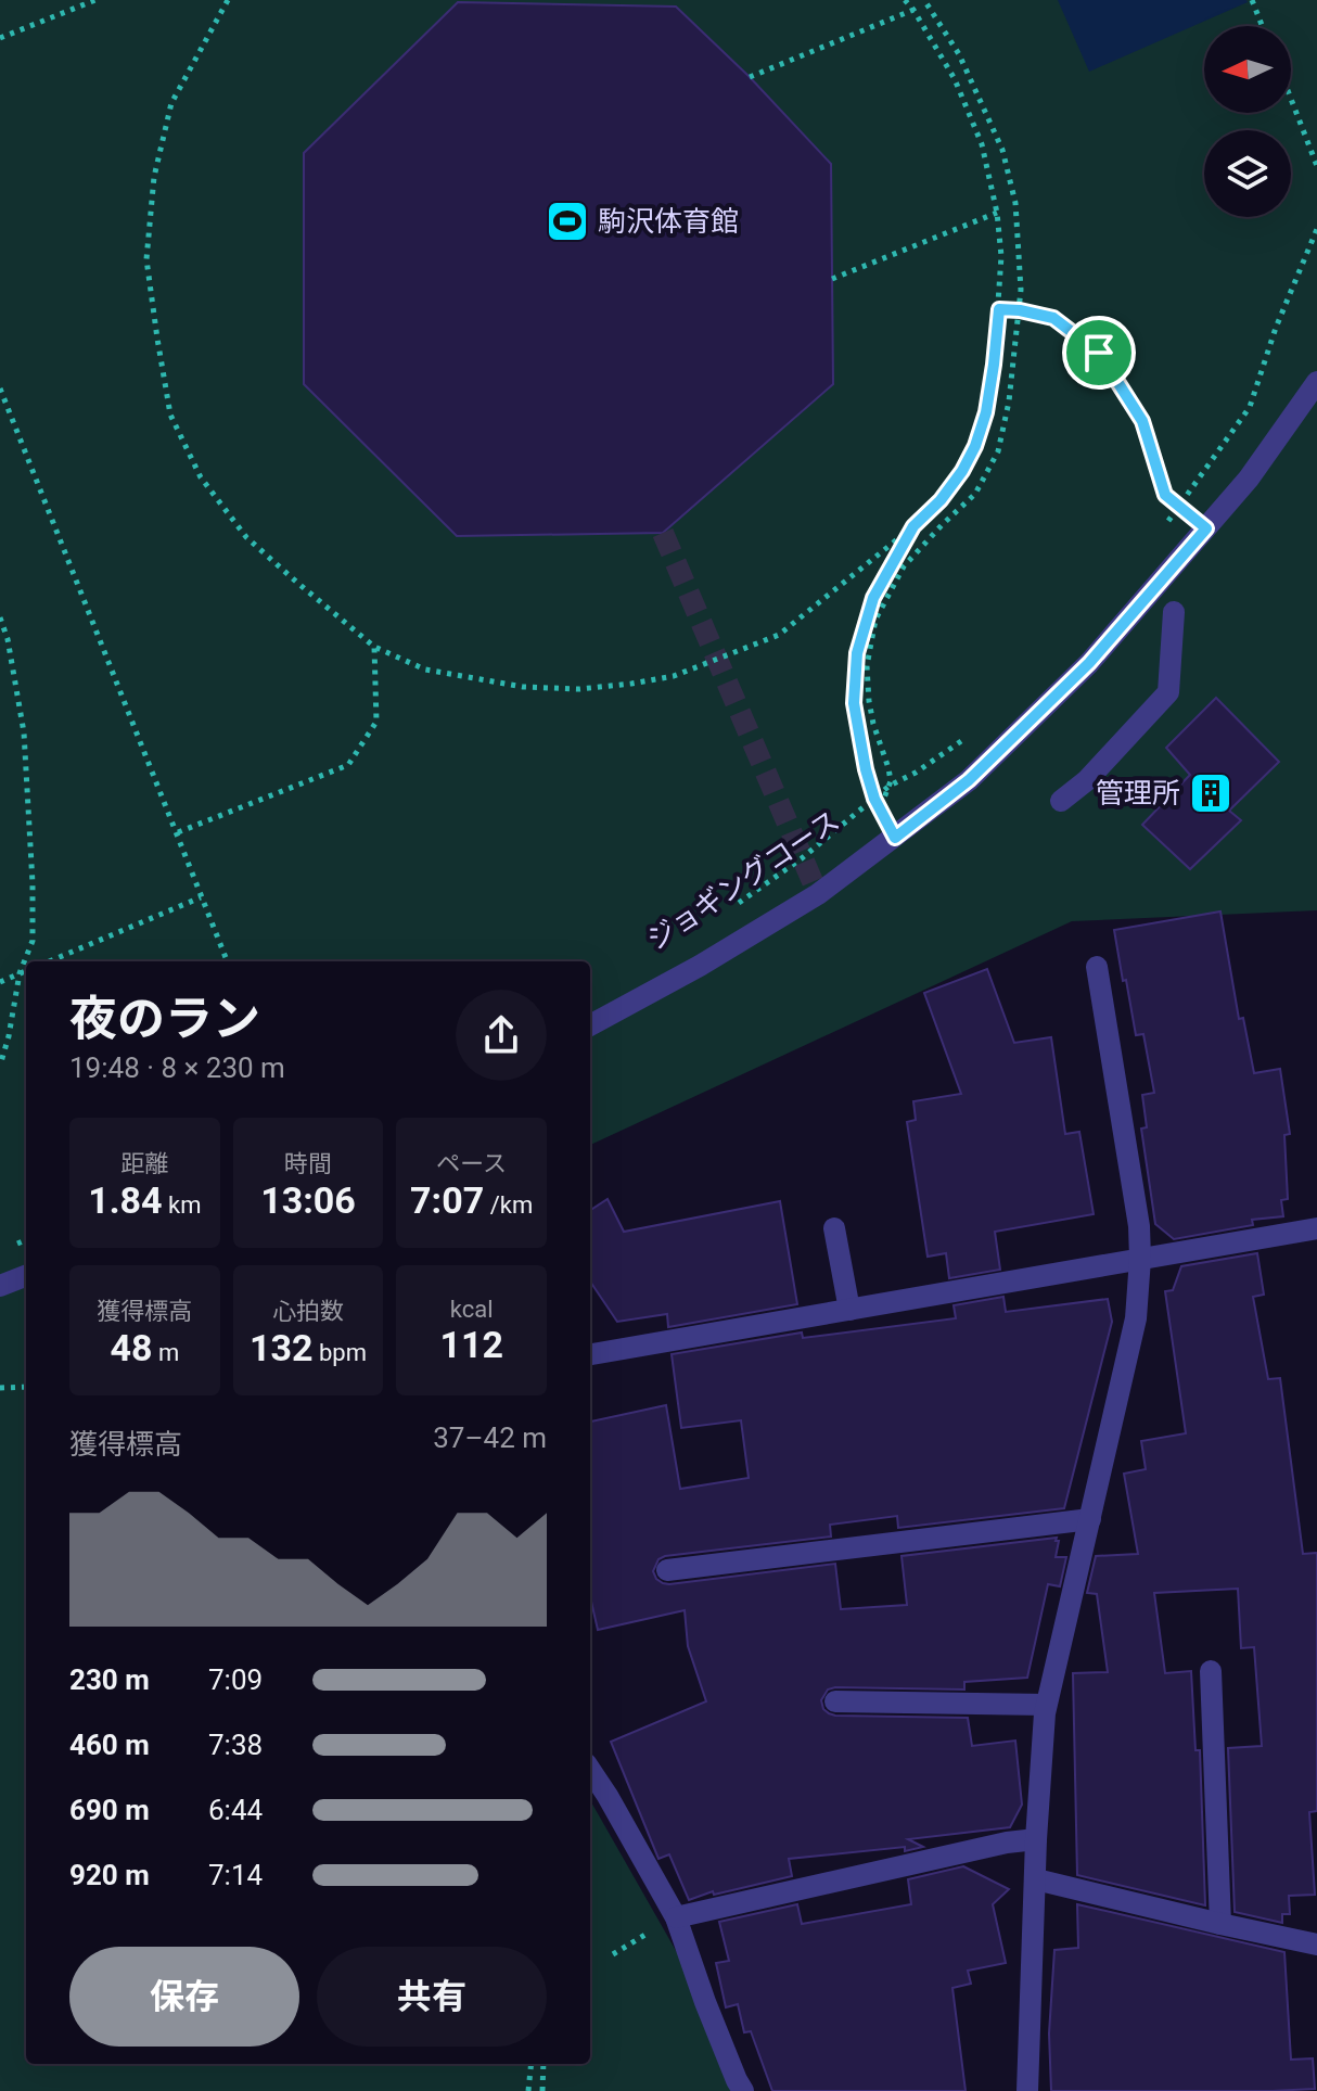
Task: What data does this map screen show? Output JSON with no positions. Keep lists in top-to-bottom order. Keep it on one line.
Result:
{"streets":{"path":["ジョギングコース"]},"places":{"sports":["駒沢体育館"],"building":["管理所"]},"north":"left","page":{"heading":["夜のラン","19:48 · 8 × 230 m"],"stats":[["距離","1.84 km"],["時間","13:06"],["ペース","7:07 /km"],["獲得標高","48 m"],["心拍数","132 bpm"],["kcal","112"]],"chart":["獲得標高","37–42 m"],"list":[{"name":"230 m","note":"7:09"},{"name":"460 m","note":"7:38"},{"name":"690 m","note":"6:44"},{"name":"920 m","note":"7:14"}],"buttons":["保存","共有"]}}
